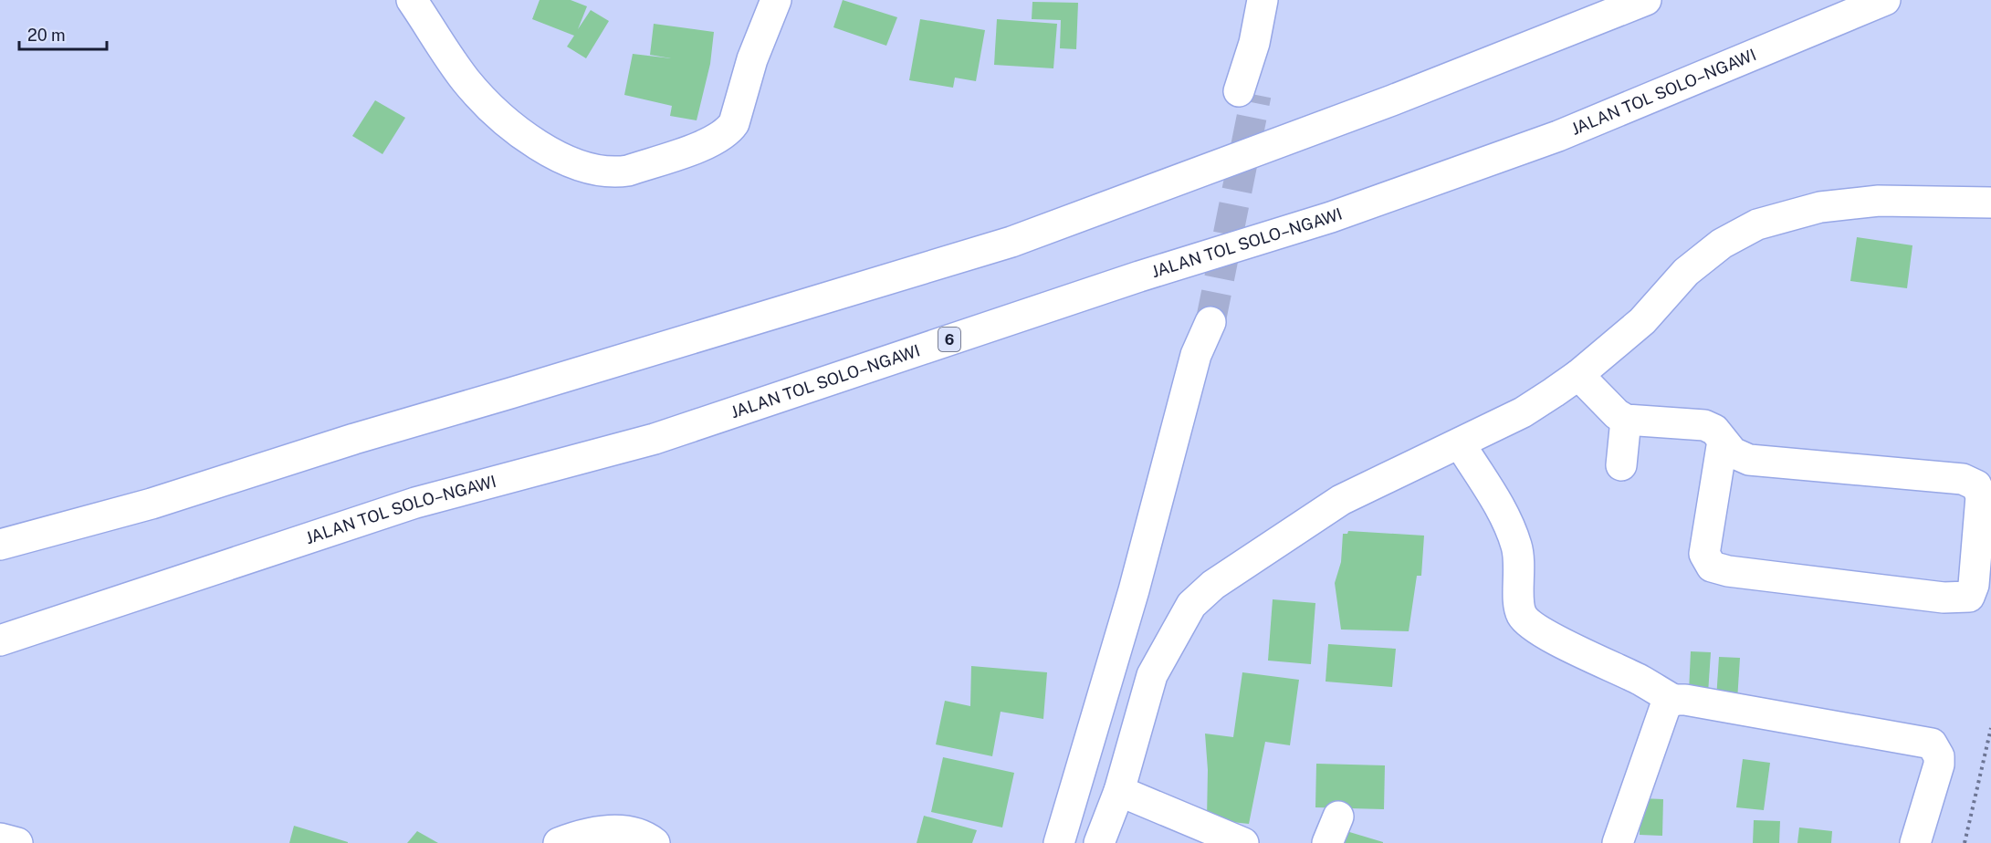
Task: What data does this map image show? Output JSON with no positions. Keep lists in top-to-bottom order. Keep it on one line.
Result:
{"streets":{"main road":["JALAN TOL SOLO–NGAWI","6"]},"scale_bar":"20 m"}
